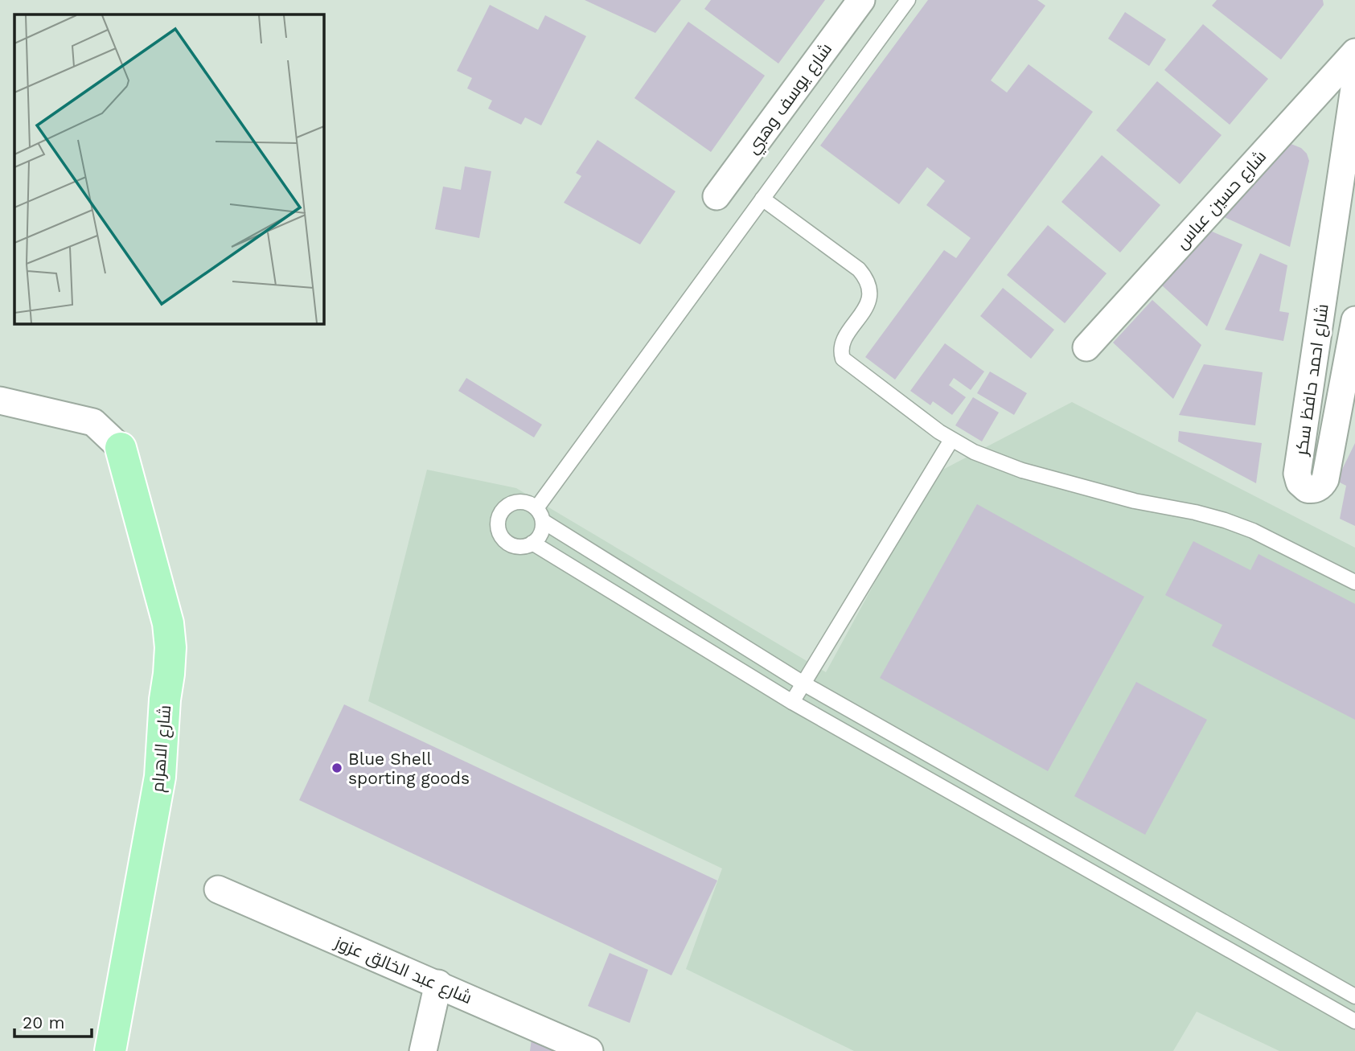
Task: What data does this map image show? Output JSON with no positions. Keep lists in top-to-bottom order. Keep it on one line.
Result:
{"streets":{"main road":["شارع الاهرام"],"street":["شارع يوسف وهبي","شارع حسين عباس","شارع احمد حافظ سكر","شارع عبد الخالق عزوز"]},"places":["Blue Shell sporting goods"],"scale_bar":"20 m"}
